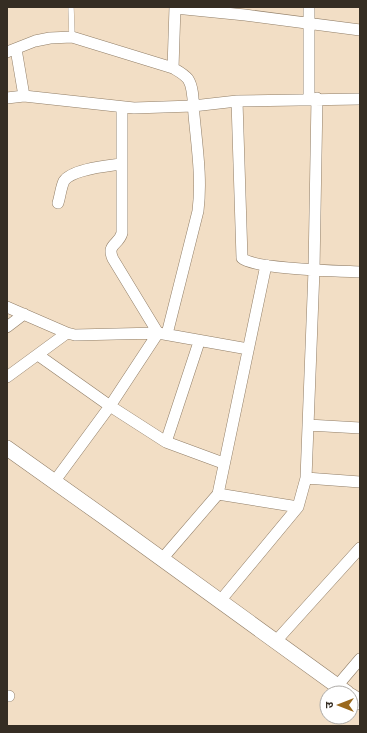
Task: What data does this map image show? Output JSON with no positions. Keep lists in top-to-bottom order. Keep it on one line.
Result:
{"north":"left"}
